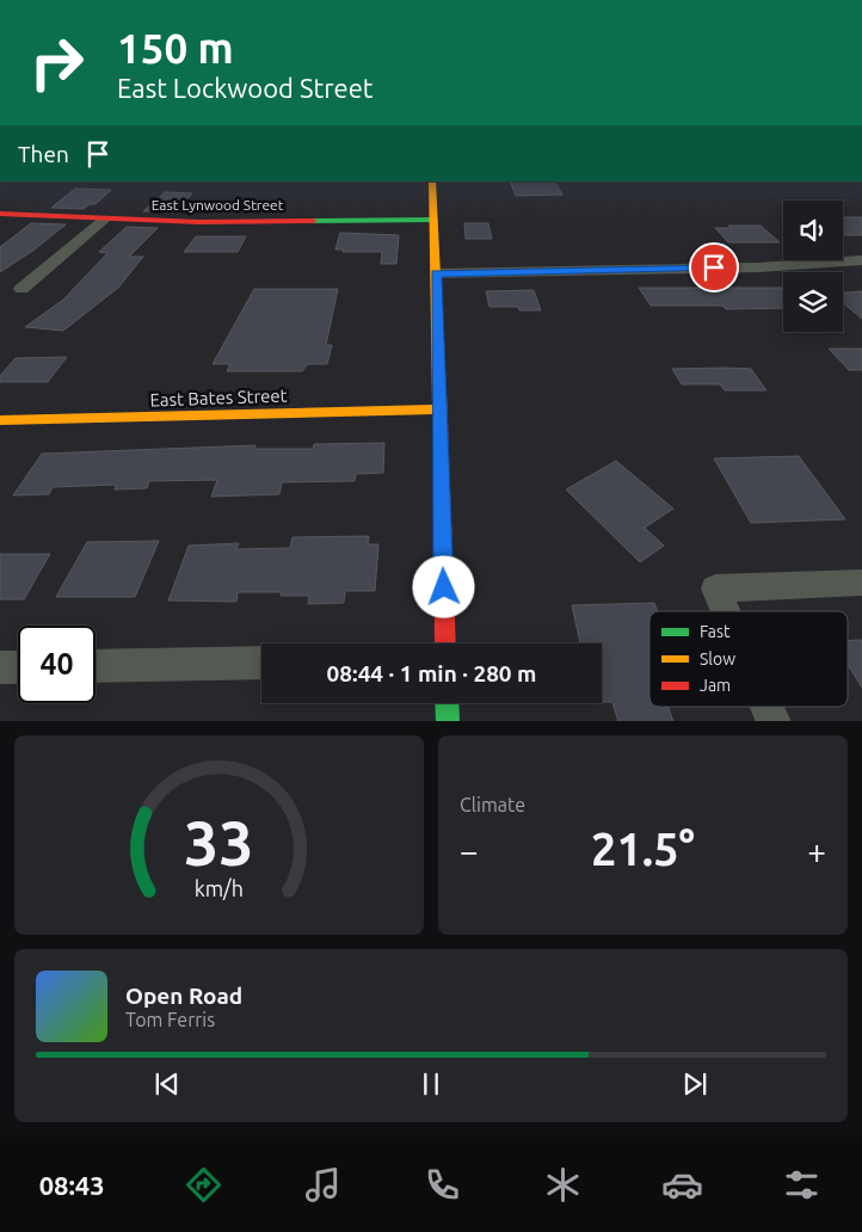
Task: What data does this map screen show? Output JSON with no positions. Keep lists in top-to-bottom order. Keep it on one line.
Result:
{"streets":{"street":["East Lynwood Street","East Bates Street"]},"legend":["Fast","Slow","Jam"],"page":{"turn":["150 m","East Lockwood Street"],"then":"Then","limit":"40","trip":"08:44 · 1 min · 280 m","tile":"Climate","heat":["−","21.5°","+"],"song":["Open Road","Tom Ferris"],"tabs":"08:43","gauge":["33","km/h"]}}
